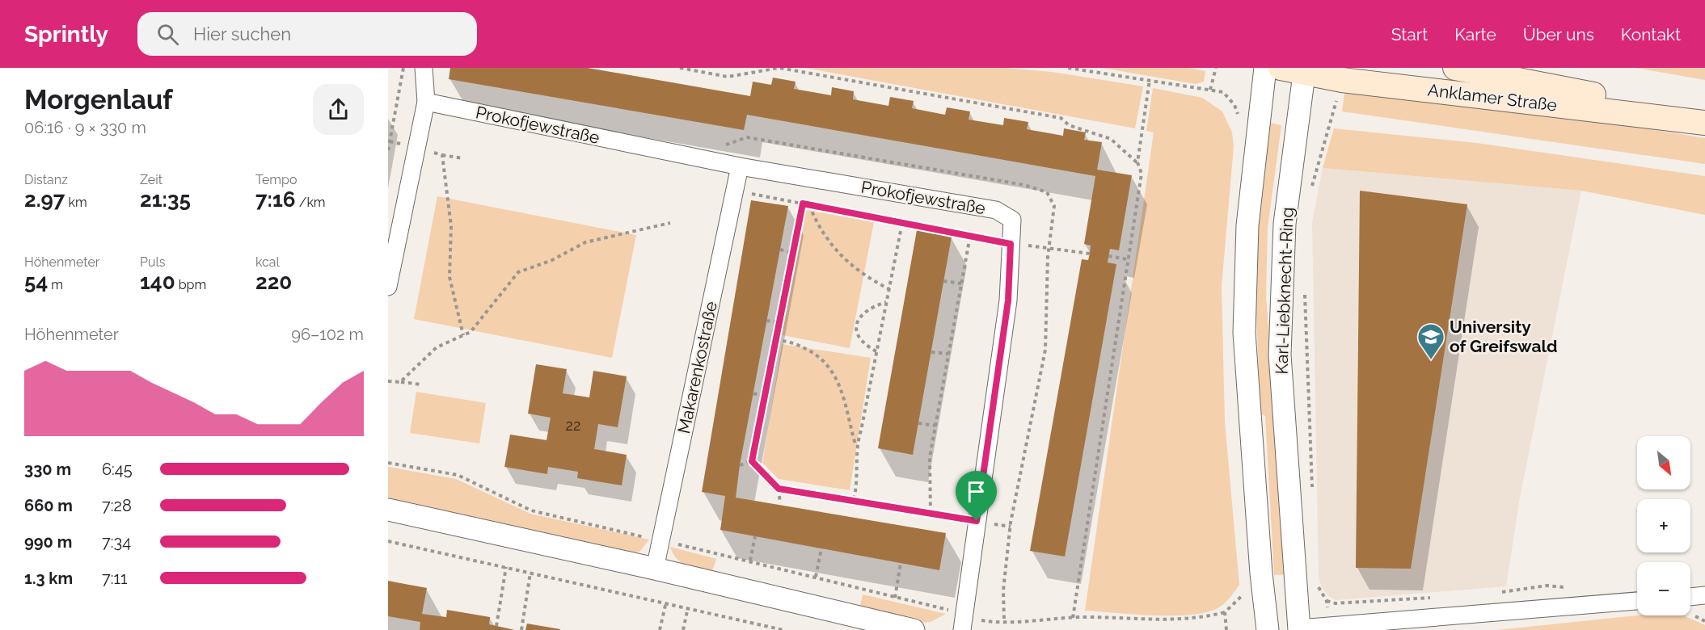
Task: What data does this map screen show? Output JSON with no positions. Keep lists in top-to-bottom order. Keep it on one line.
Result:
{"streets":{"main road":["Anklamer Straße"],"street":["Prokofjewstraße","Karl-Liebknecht-Ring","Makarenkostraße"]},"crossings":[["Anklamer Straße","Karl-Liebknecht-Ring"],["Prokofjewstraße","Makarenkostraße"]],"places":{"school or university":["University of Greifswald"]},"house_numbers":["22"],"north":"bottom right","page":{"header":"Sprintly","search":"Hier suchen","nav":["Start","Karte","Über uns","Kontakt"],"heading":["Morgenlauf","06:16 · 9 × 330 m"],"stats":[["Distanz","2.97 km"],["Zeit","21:35"],["Tempo","7:16 /km"],["Höhenmeter","54 m"],["Puls","140 bpm"],["kcal","220"]],"chart":["Höhenmeter","96–102 m"],"map_buttons":["+","−"],"list":[{"name":"330 m","note":"6:45"},{"name":"660 m","note":"7:28"},{"name":"990 m","note":"7:34"},{"name":"1.3 km","note":"7:11"}]}}
